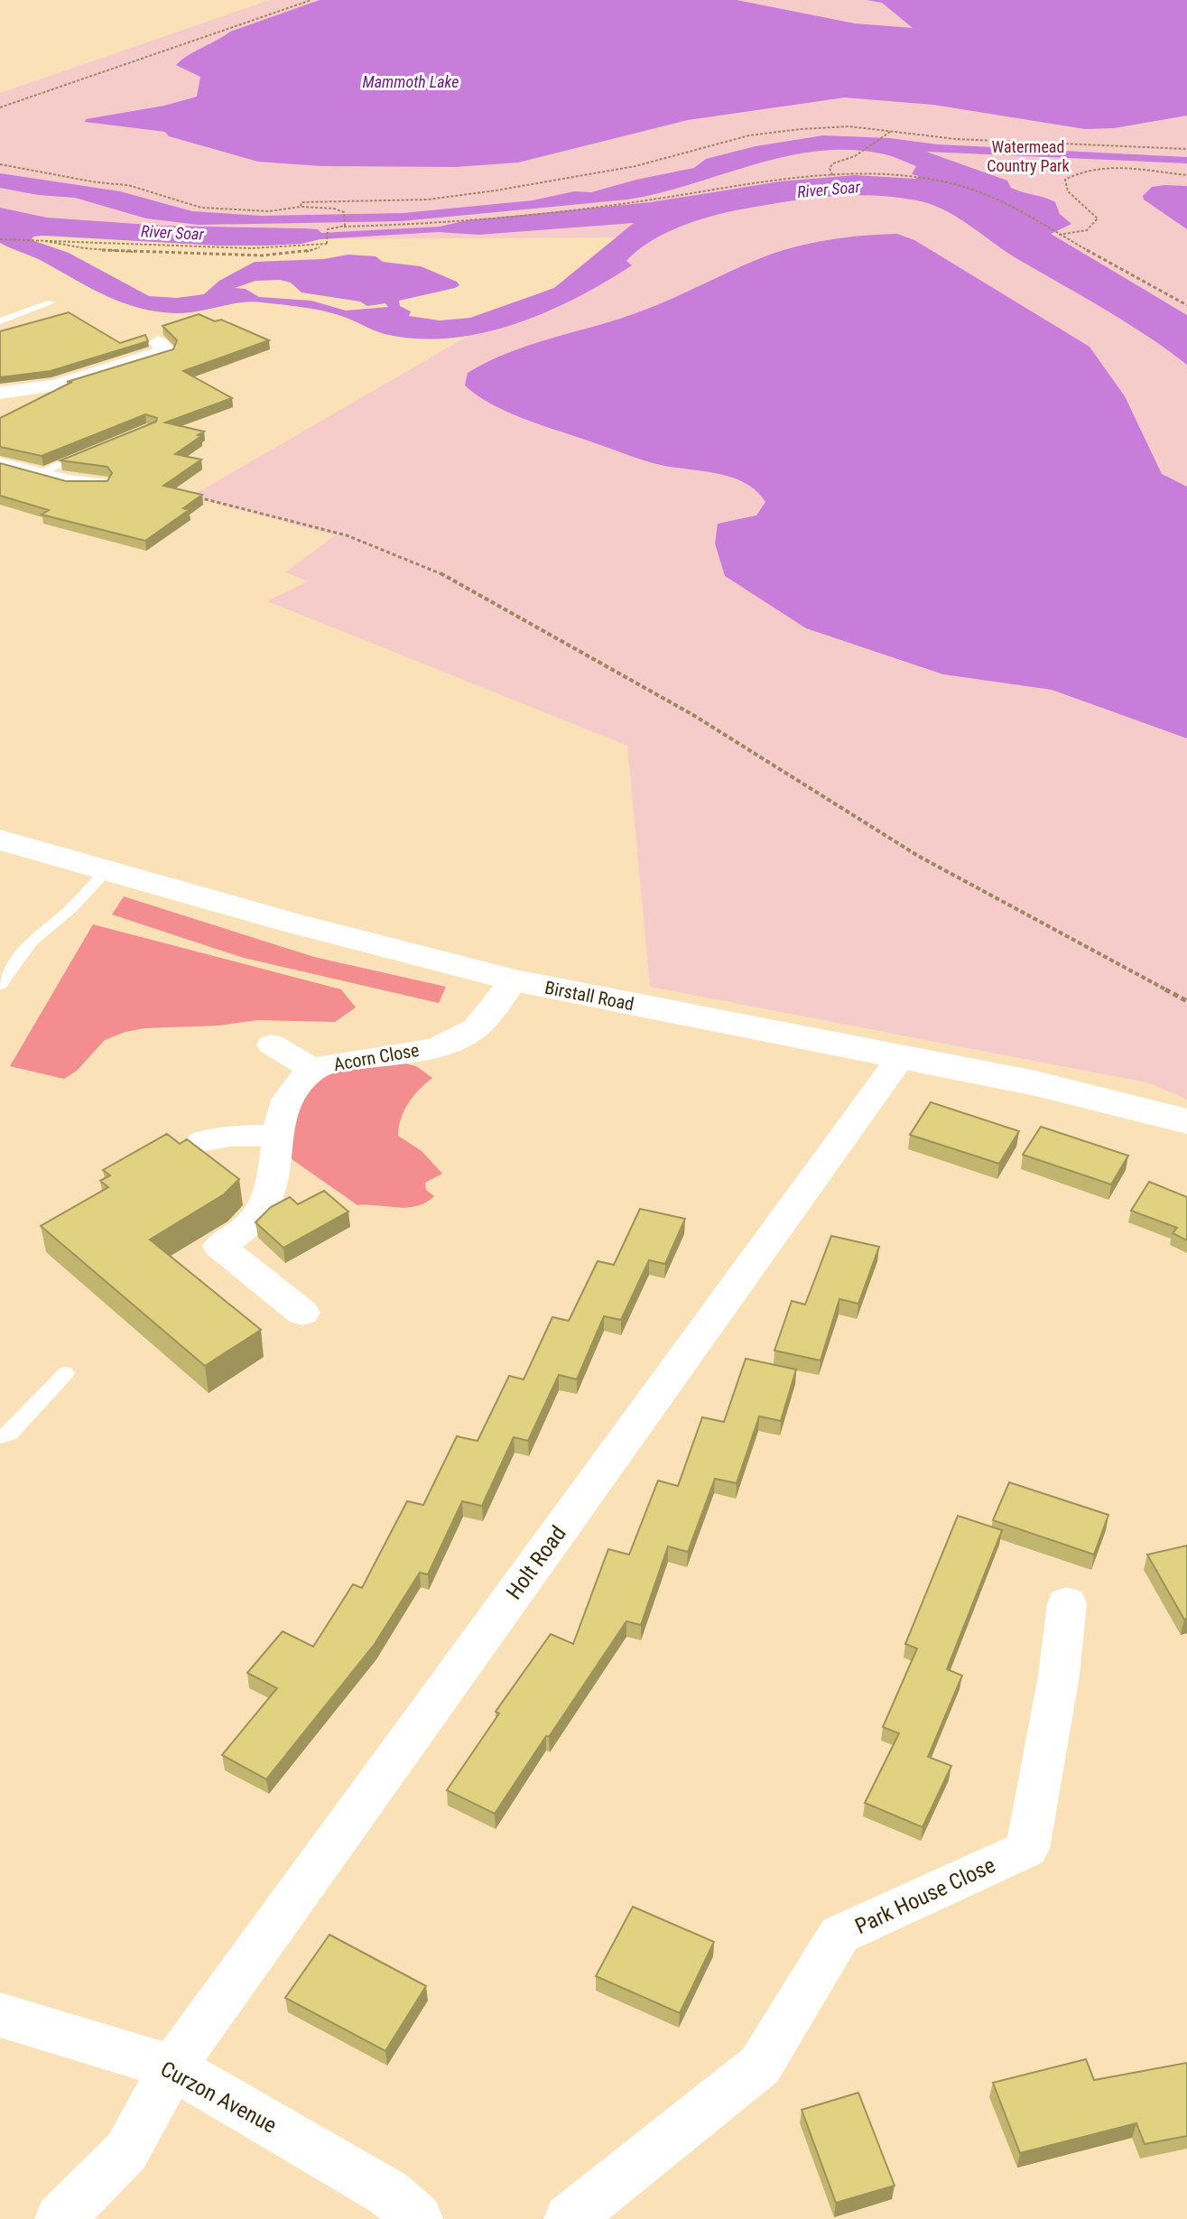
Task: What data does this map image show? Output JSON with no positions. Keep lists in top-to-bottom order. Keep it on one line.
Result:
{"streets":{"street":["Birstall Road","Acorn Close","Holt Road","Park House Close","Curzon Avenue"]},"crossings":[["Birstall Road","Acorn Close"],["Birstall Road","Holt Road"],["Holt Road","Curzon Avenue"]],"water":["Mammoth Lake","River Soar"],"parks":["Watermead Country Park"]}
